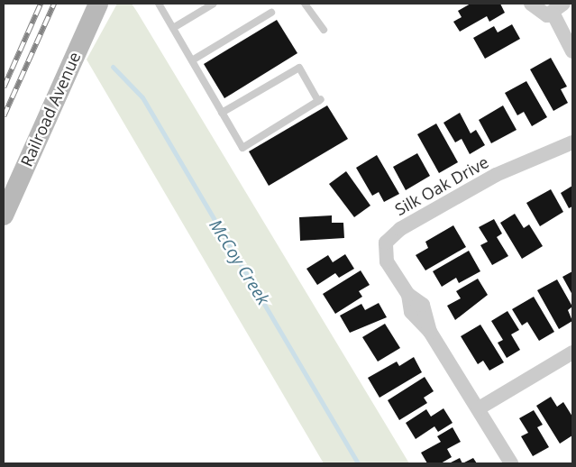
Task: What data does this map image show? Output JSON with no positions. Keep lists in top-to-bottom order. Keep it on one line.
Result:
{"streets":{"main road":["Railroad Avenue"],"street":["Silk Oak Drive"]},"water":["McCoy Creek"]}
